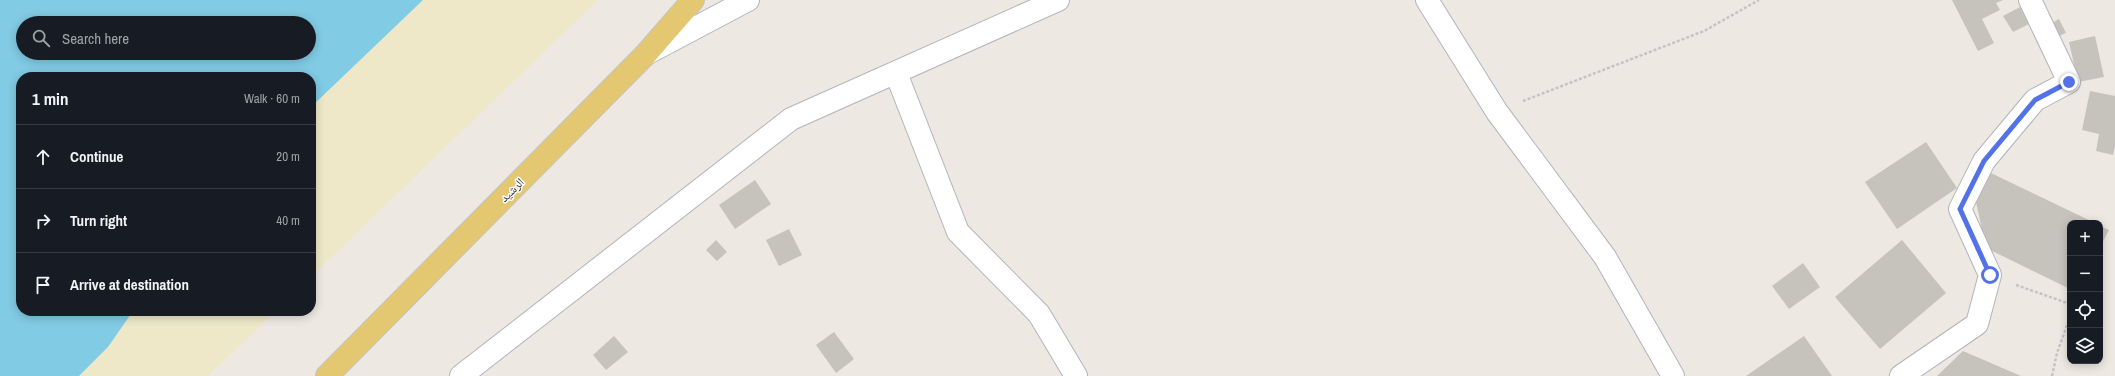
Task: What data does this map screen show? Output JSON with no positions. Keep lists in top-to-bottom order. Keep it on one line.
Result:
{"streets":{"main road":["الرشيد"]},"page":{"search":"Search here","heading":["1 min","Walk · 60 m"],"list":[["Continue","20 m"],["Turn right","40 m"],"Arrive at destination"],"map_buttons":["+","−"]}}
